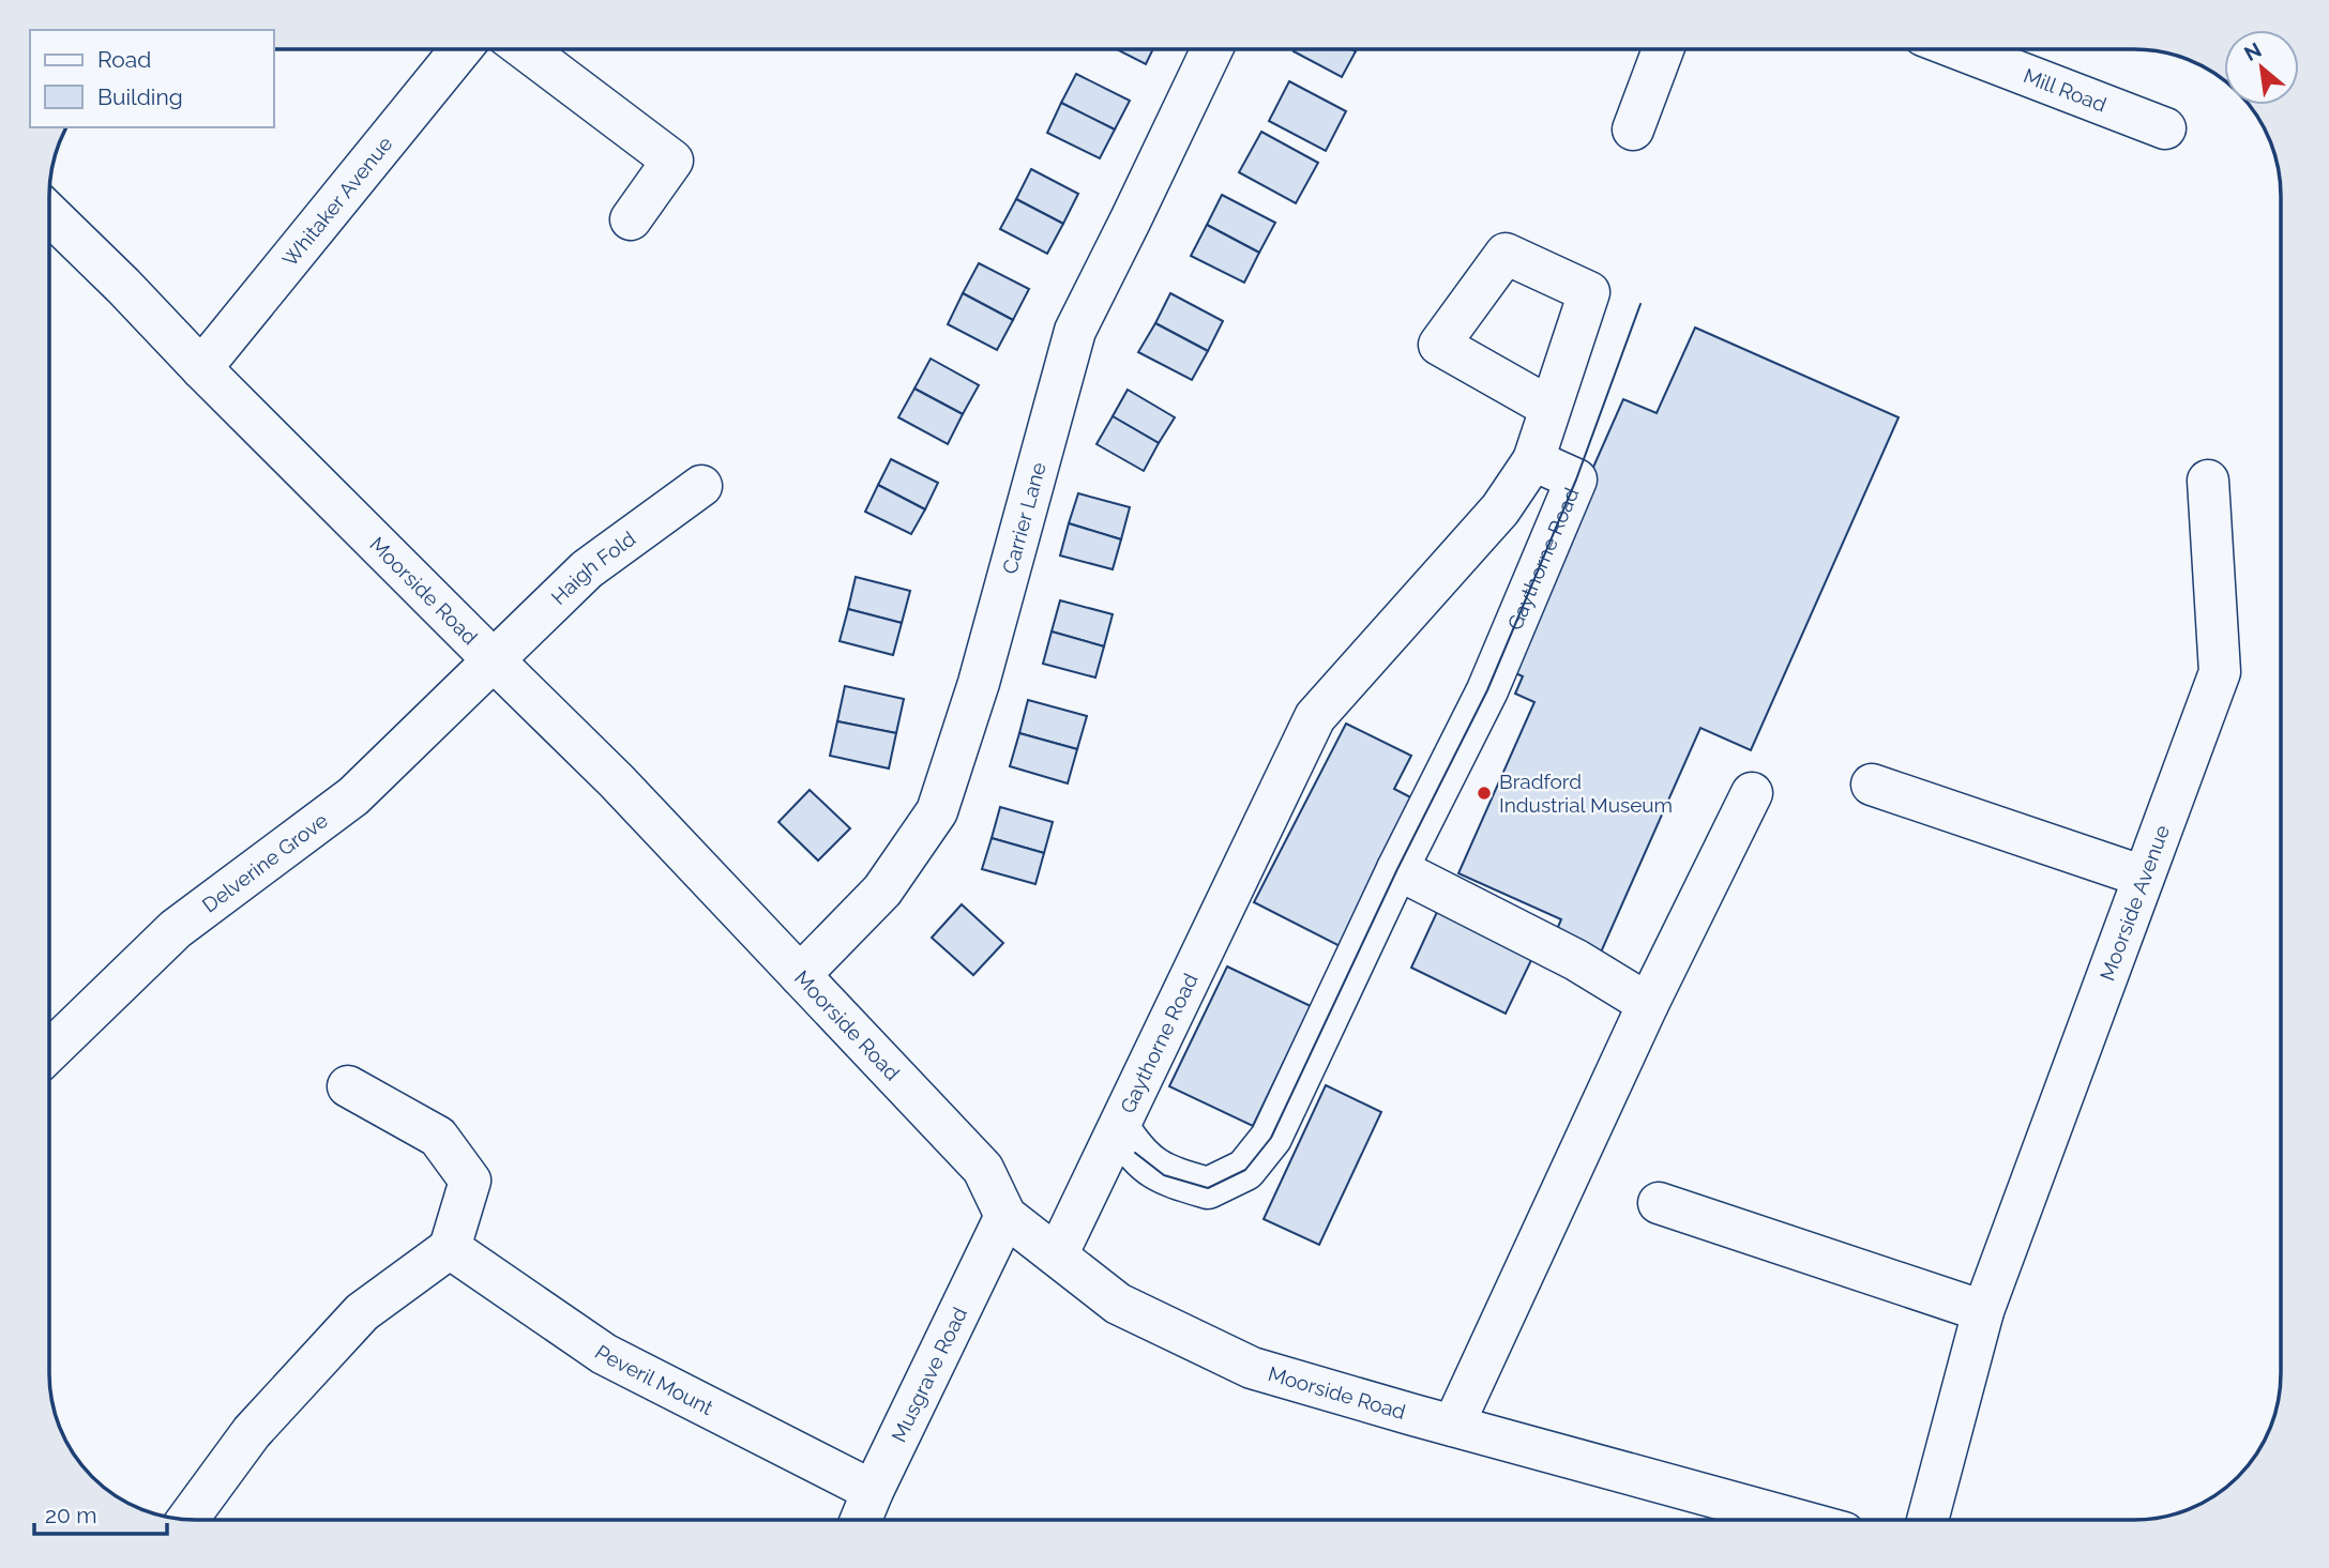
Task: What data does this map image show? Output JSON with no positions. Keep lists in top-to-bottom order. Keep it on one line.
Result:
{"streets":{"street":["Mill Road","Whitaker Avenue","Carrier Lane","Gaythorne Road","Haigh Fold","Moorside Road","Delverine Grove","Moorside Avenue","Musgrave Road","Peveril Mount"]},"crossings":[["Whitaker Avenue","Moorside Road"],["Carrier Lane","Moorside Road"],["Gaythorne Road","Moorside Road"],["Haigh Fold","Moorside Road"],["Haigh Fold","Delverine Grove"],["Moorside Road","Delverine Grove"],["Moorside Road","Musgrave Road"],["Musgrave Road","Peveril Mount"]],"places":["Bradford Industrial Museum"],"legend":["Road","Building"],"scale_bar":"20 m","north":"top left"}
